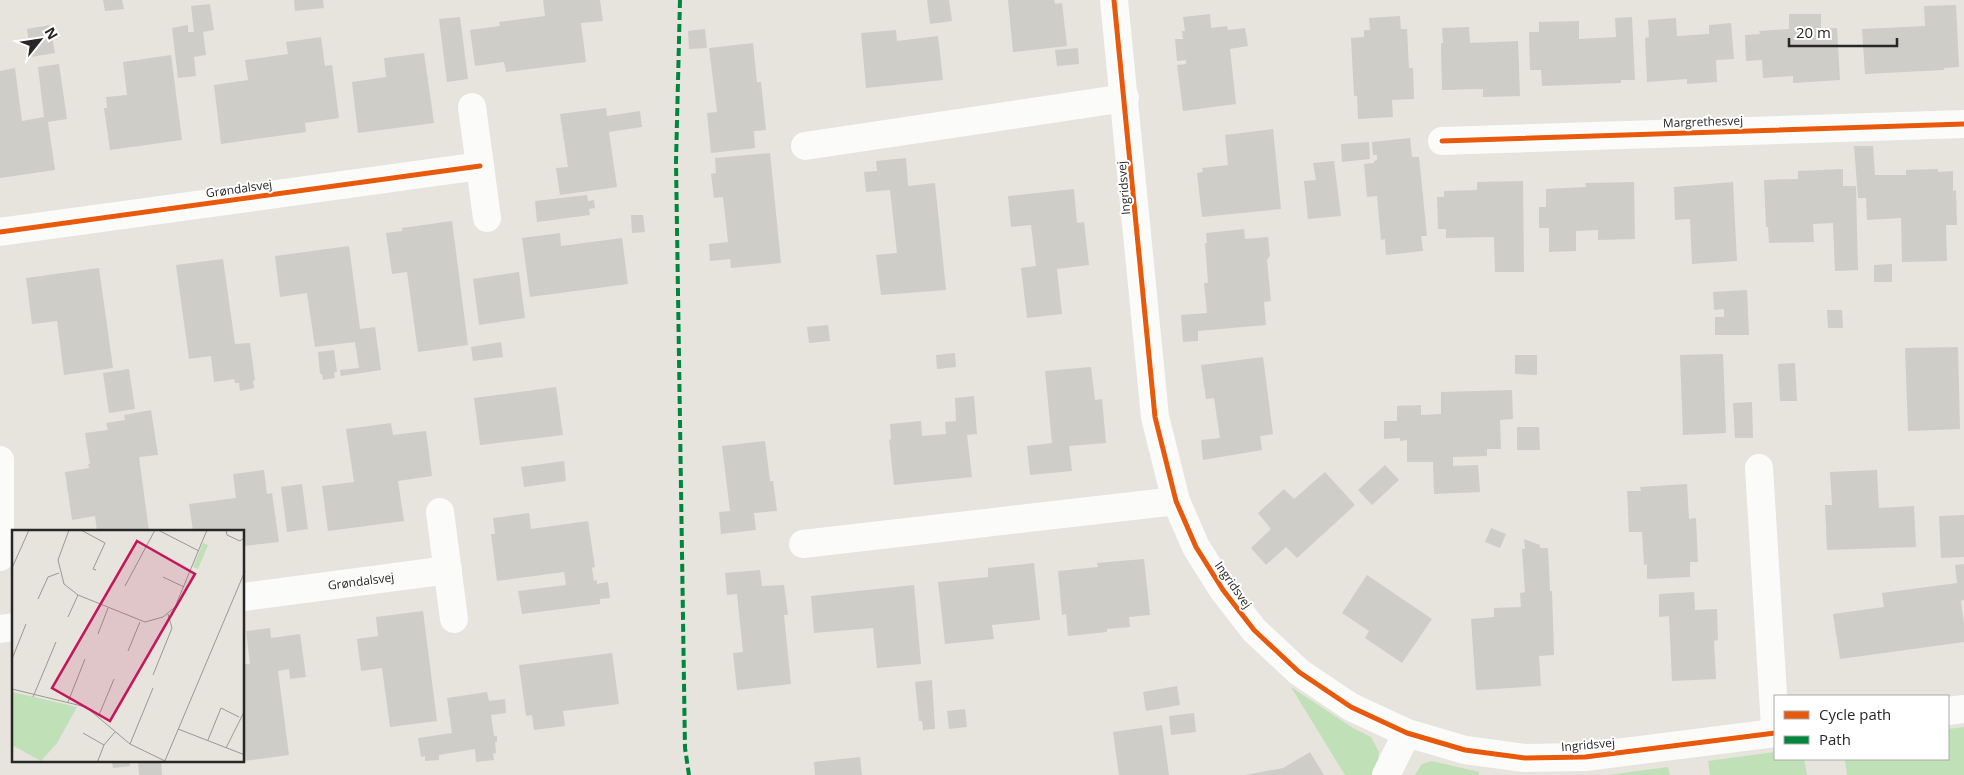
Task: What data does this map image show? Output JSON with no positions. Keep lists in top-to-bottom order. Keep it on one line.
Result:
{"streets":{"street":["Margrethesvej","Ingridsvej","Grøndalsvej"]},"legend":["Cycle path","Path"],"scale_bar":"20 m","north":"top right"}
